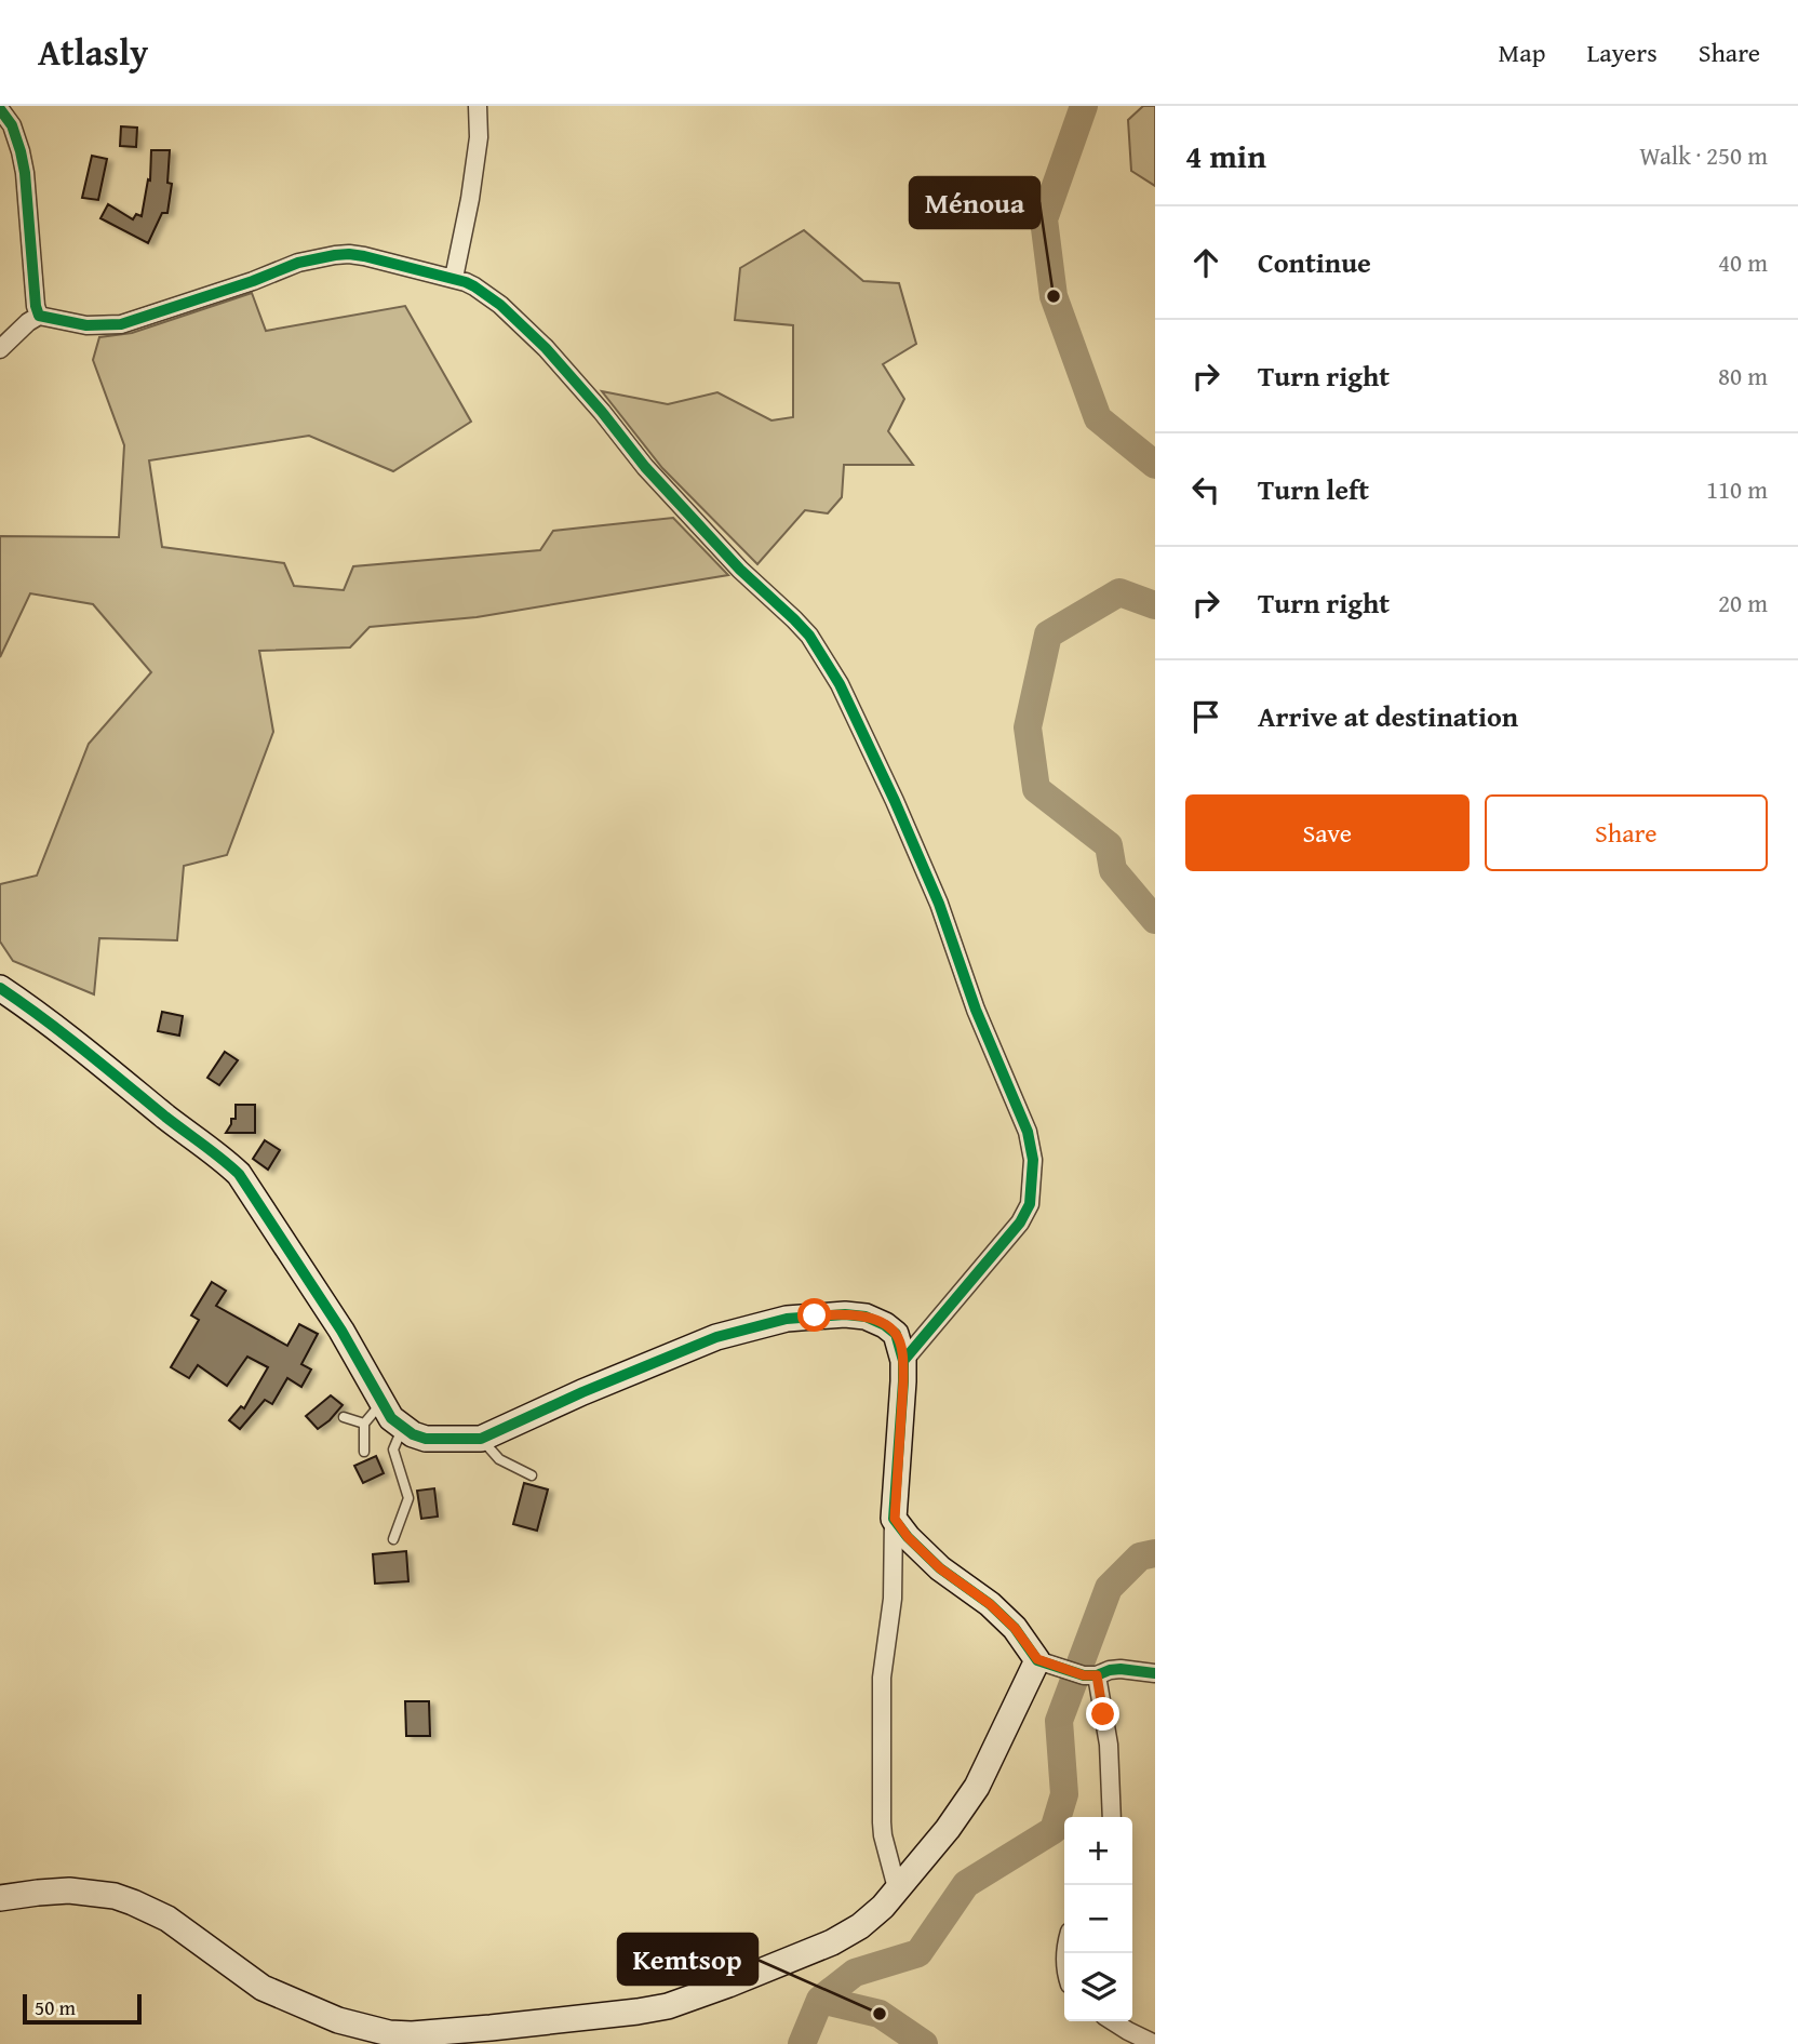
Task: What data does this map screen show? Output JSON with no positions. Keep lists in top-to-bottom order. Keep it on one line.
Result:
{"places":["Ménoua","Kemtsop"],"scale_bar":"50 m","page":{"header":"Atlasly","nav":["Map","Layers","Share"],"heading":["4 min","Walk · 250 m"],"list":[["Continue","40 m"],["Turn right","80 m"],["Turn left","110 m"],["Turn right","20 m"],"Arrive at destination"],"buttons":["Save","Share"],"map_buttons":["+","−"],"scale":"50 m"}}
